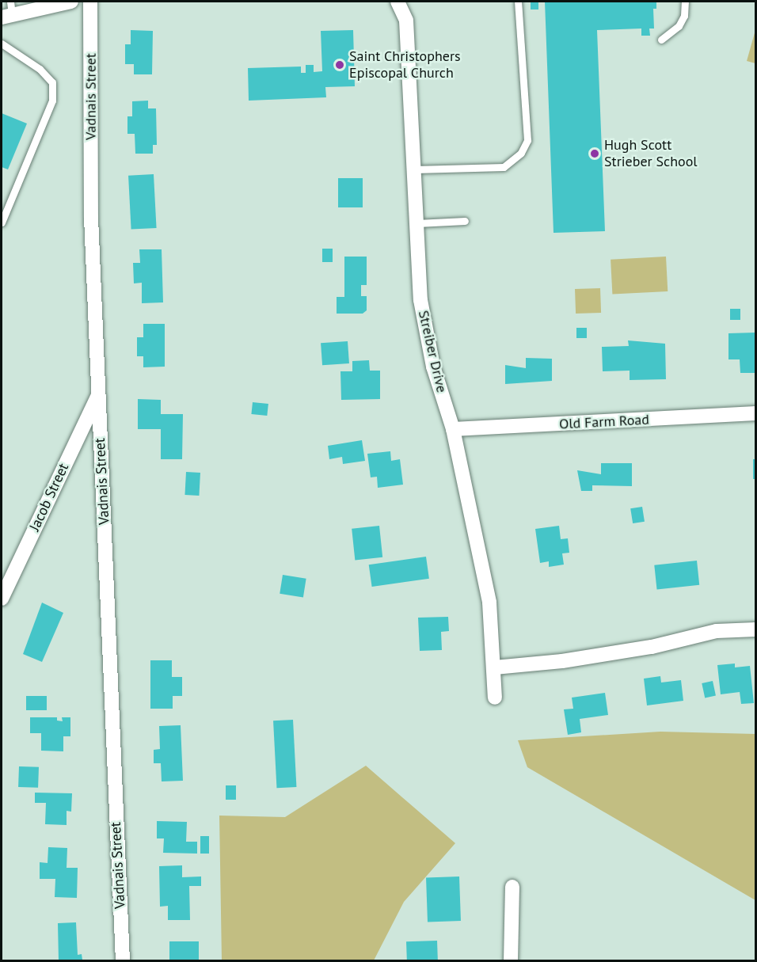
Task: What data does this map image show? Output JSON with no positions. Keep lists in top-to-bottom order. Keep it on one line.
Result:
{"streets":{"street":["Vadnais Street","Streiber Drive","Old Farm Road","Jacob Street"]},"crossings":[["Vadnais Street","Jacob Street"],["Streiber Drive","Old Farm Road"]],"places":["Saint Christophers Episcopal Church","Hugh Scott Strieber School"]}
